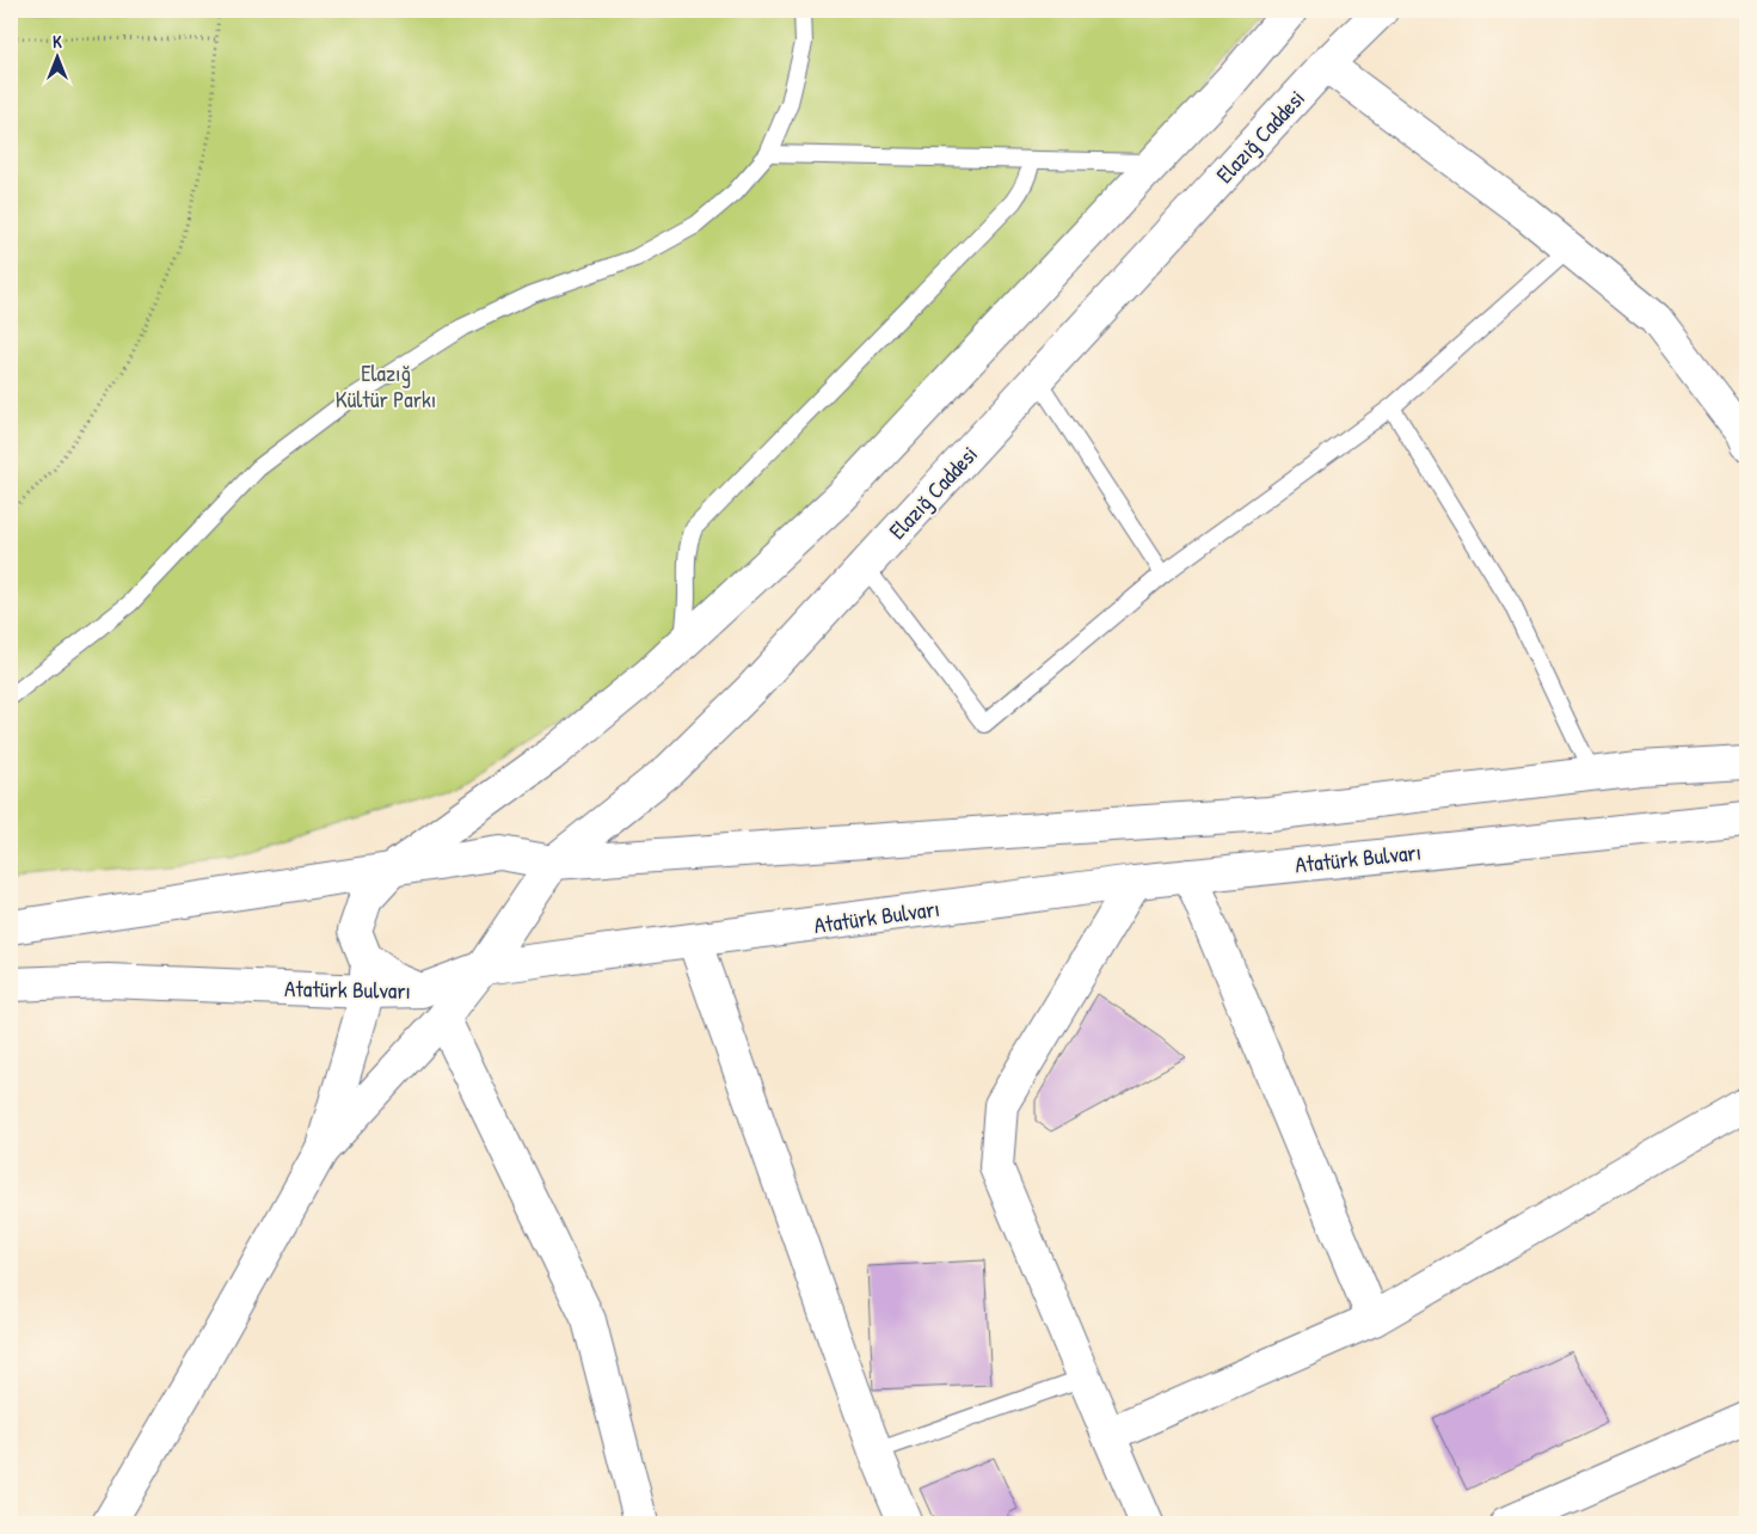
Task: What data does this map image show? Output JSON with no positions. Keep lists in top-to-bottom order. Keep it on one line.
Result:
{"streets":{"main road":["Elazığ Caddesi","Atatürk Bulvarı"]},"crossings":[["Elazığ Caddesi","Atatürk Bulvarı"]],"parks":["Elazığ Kültür Parkı"],"north":"top"}
